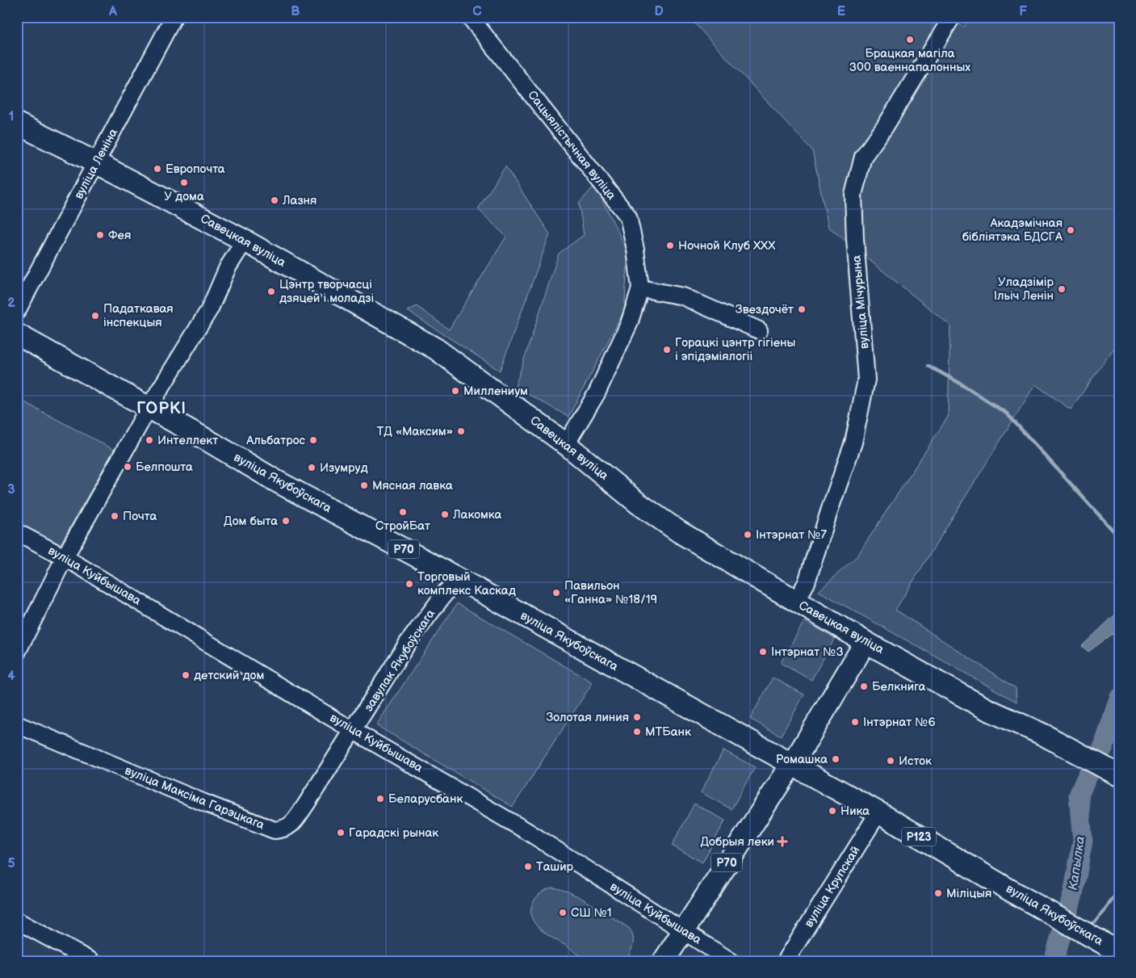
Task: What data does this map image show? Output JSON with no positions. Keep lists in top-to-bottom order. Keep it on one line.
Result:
{"streets":{"main road":["Савецкая вуліца","вуліца Якубоўскага","Р70","Р123"],"street":["Сацыялістычная вуліца","вуліца Леніна","вуліца Мічурына","вуліца Куйбышава","завулак Якубоўскага","вуліца Максіма Гарэцкага","вуліца Крупскай"]},"crossings":[["Сацыялістычная вуліца","Савецкая вуліца"],["вуліца Леніна","Савецкая вуліца"],["Савецкая вуліца","вуліца Мічурына"],["вуліца Якубоўскага","Р70"],["вуліца Якубоўскага","вуліца Крупскай"],["Р70","вуліца Куйбышава"],["вуліца Куйбышава","завулак Якубоўскага"],["вуліца Куйбышава","вуліца Максіма Гарэцкага"],["завулак Якубоўскага","вуліца Максіма Гарэцкага"]],"districts":["ГОРКІ"],"water":["Капылка"],"places":{"other":["Брацкая магіла 300 ваеннапалонных","Европочта","У дома","Лазня","Акадэмічная бібліятэка БДСГА","Фея","Ночной Клуб ХХХ","Уладзімір Ільіч Ленін","Цэнтр творчасці дзяцей і моладзі","Звездочёт","Падаткавая інспекцыя","Горацкі цэнтр гігіены і эпідэміялогіі","Миллениум","ТД «Максим»","Интеллект","Альбатрос","Белпошта","Изумруд","Мясная лавка","СтройБат","Лакомка","Почта","Дом быта","Інтэрнат №7","Торговый комплекс Каскад","Павильон «Ганна» №18/19","Інтэрнат №3","детский дом","Белкнига","Золотая линия","Інтэрнат №6","МТБанк","Ромашка","Исток","Беларусбанк","Ника","Гарадскі рынак","Ташир","Міліцыя","СШ №1"],"health":["Добрыя леки"]},"grid":{"columns":["A","B","C","D","E","F"],"rows":["1","2","3","4","5"]}}
